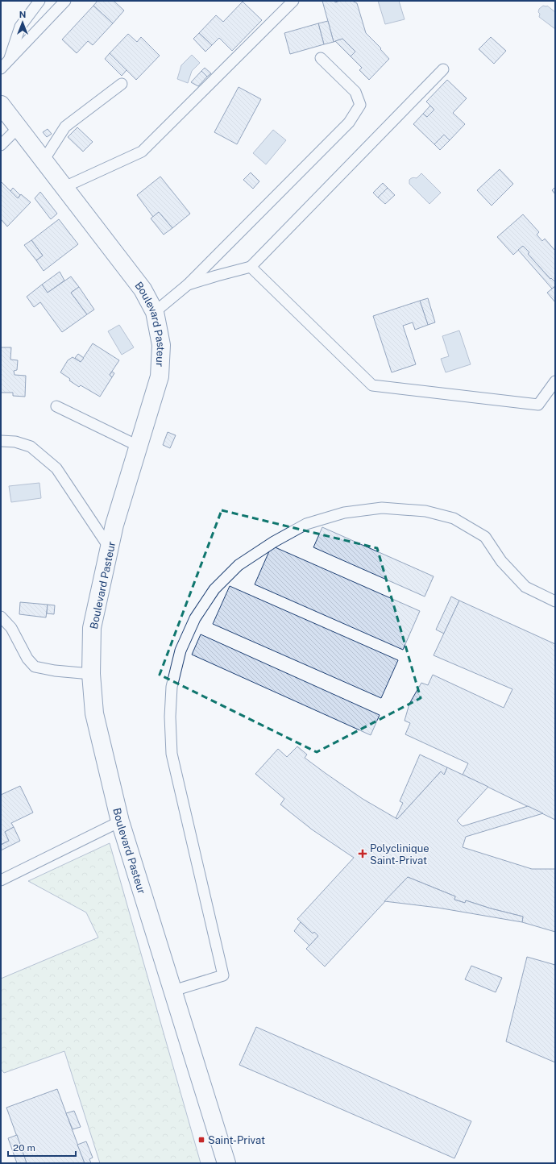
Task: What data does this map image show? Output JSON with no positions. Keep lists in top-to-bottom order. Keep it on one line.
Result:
{"streets":{"street":["Boulevard Pasteur"]},"places":{"health":["Polyclinique Saint-Privat"],"transit":["Saint-Privat"]},"scale_bar":"20 m","north":"top"}
